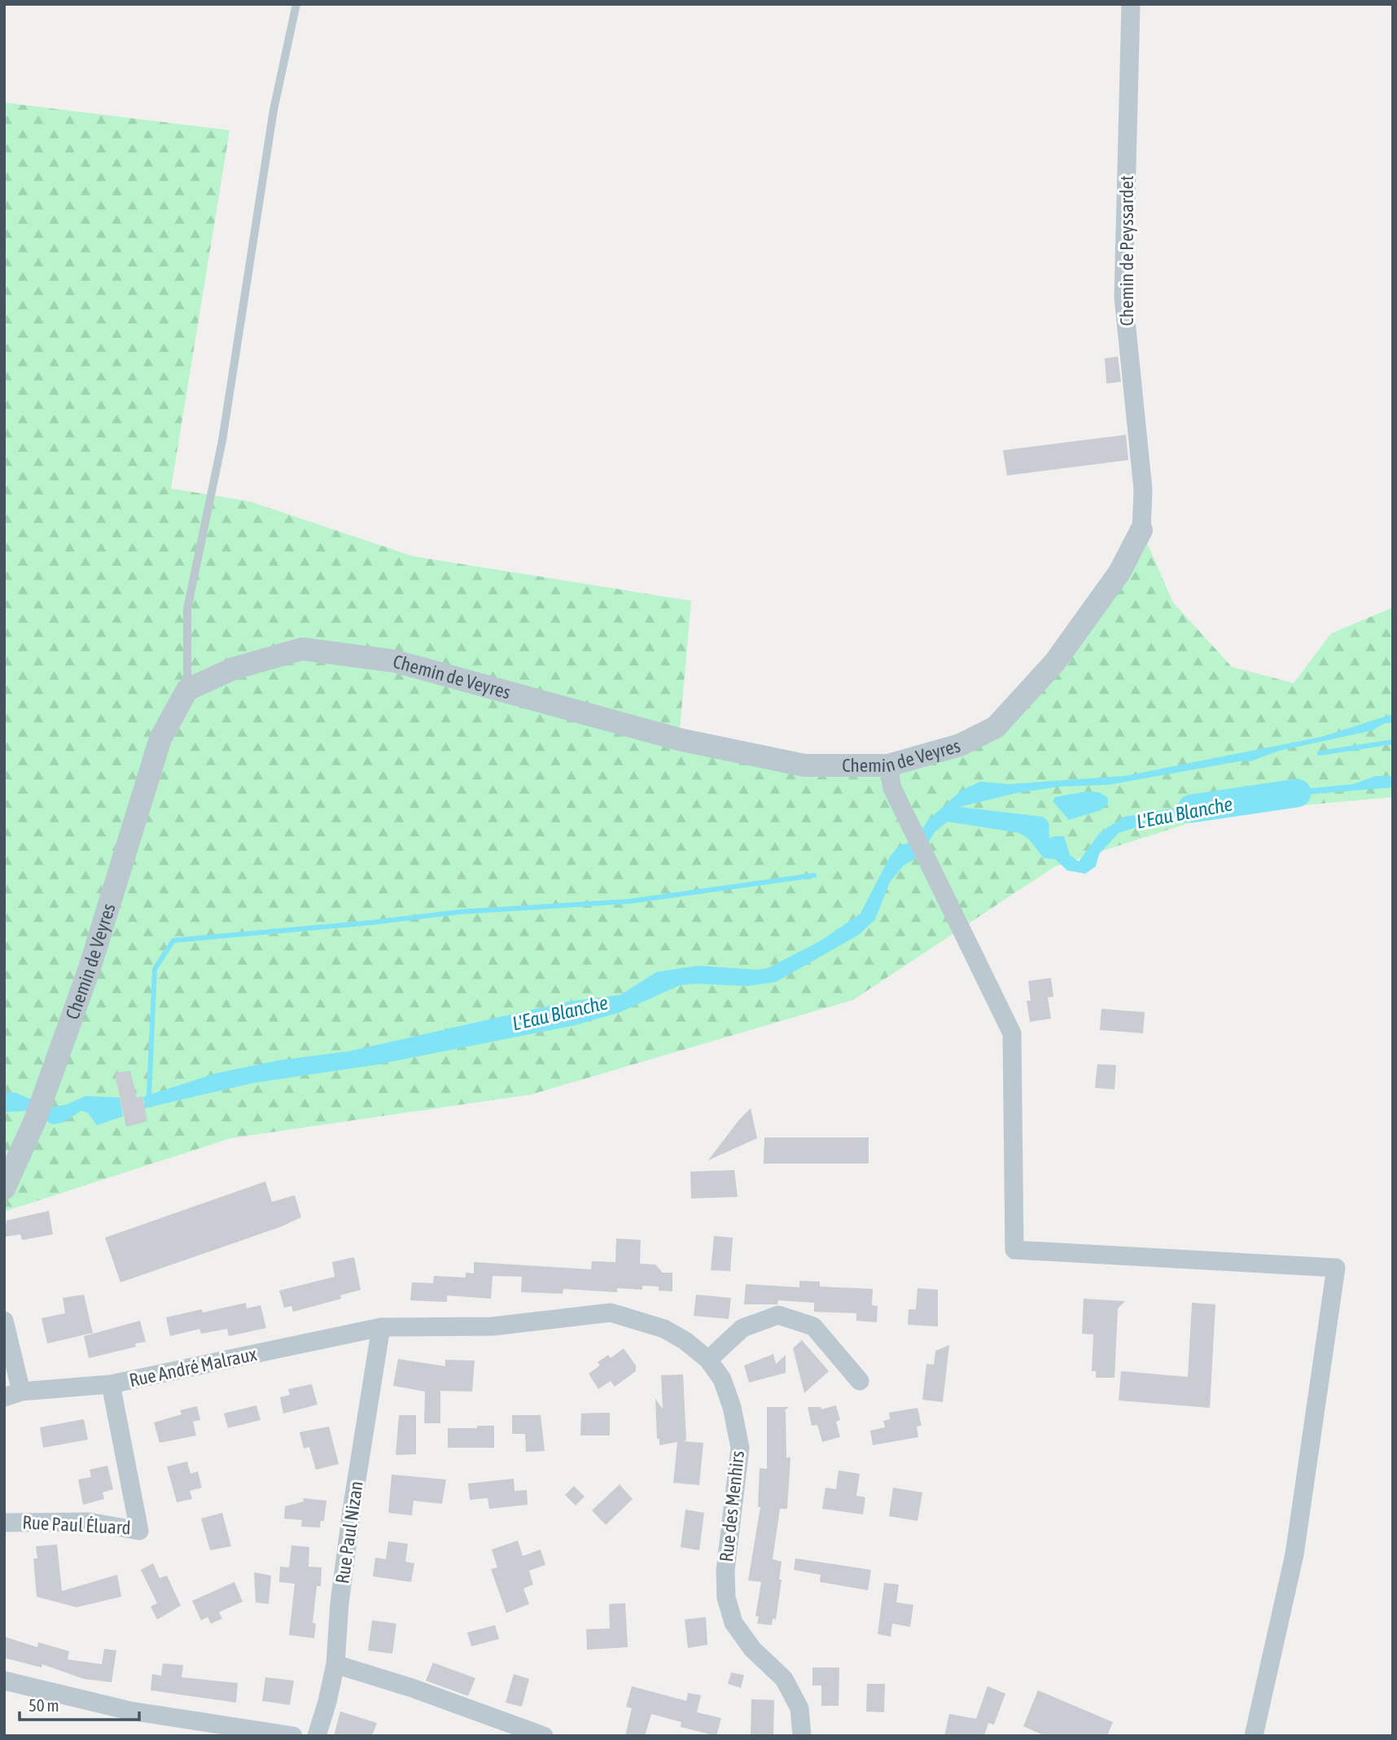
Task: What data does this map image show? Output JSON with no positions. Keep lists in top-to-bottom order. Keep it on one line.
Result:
{"streets":{"street":["Chemin de Peyssardet","Chemin de Veyres","Rue André Malraux","Rue des Menhirs","Rue Paul Éluard","Rue Paul Nizan"]},"crossings":[["Chemin de Peyssardet","Chemin de Veyres"],["Rue André Malraux","Rue des Menhirs"],["Rue André Malraux","Rue Paul Éluard"],["Rue André Malraux","Rue Paul Nizan"],["Rue des Menhirs","Rue Paul Nizan"]],"water":["L'Eau Blanche"],"scale_bar":"50 m"}
